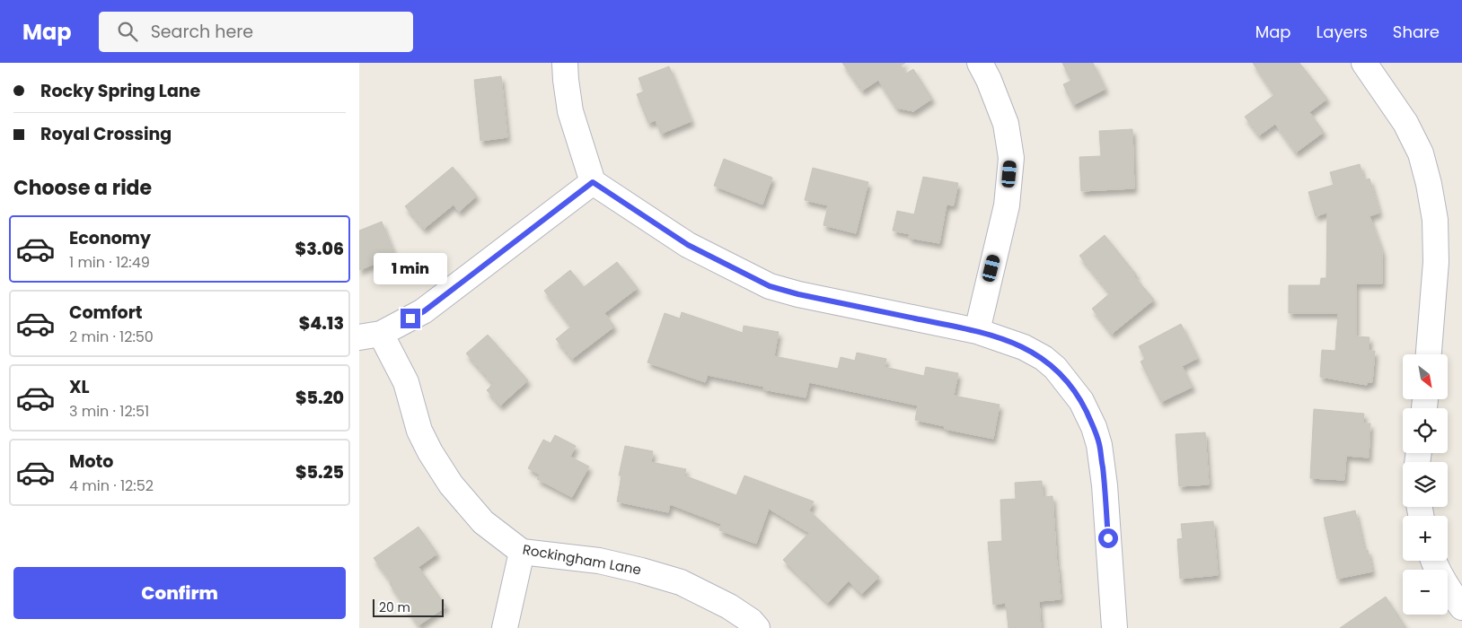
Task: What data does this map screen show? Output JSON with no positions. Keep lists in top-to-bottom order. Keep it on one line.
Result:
{"streets":{"street":["Rockingham Lane"]},"scale_bar":"20 m","north":"bottom right","page":{"header":"Map","search":"Search here","nav":["Map","Layers","Share"],"banner":["Rocky Spring Lane","Royal Crossing"],"heading":"Choose a ride","list":[{"name":"Economy","note":"1 min · 12:49","value":"$3.06"},{"name":"Comfort","note":"2 min · 12:50","value":"$4.13"},{"name":"XL","note":"3 min · 12:51","value":"$5.20"},{"name":"Moto","note":"4 min · 12:52","value":"$5.25"}],"bubble":"1 min","map_buttons":["+","−"],"buttons":"Confirm","scale":"20 m"}}
